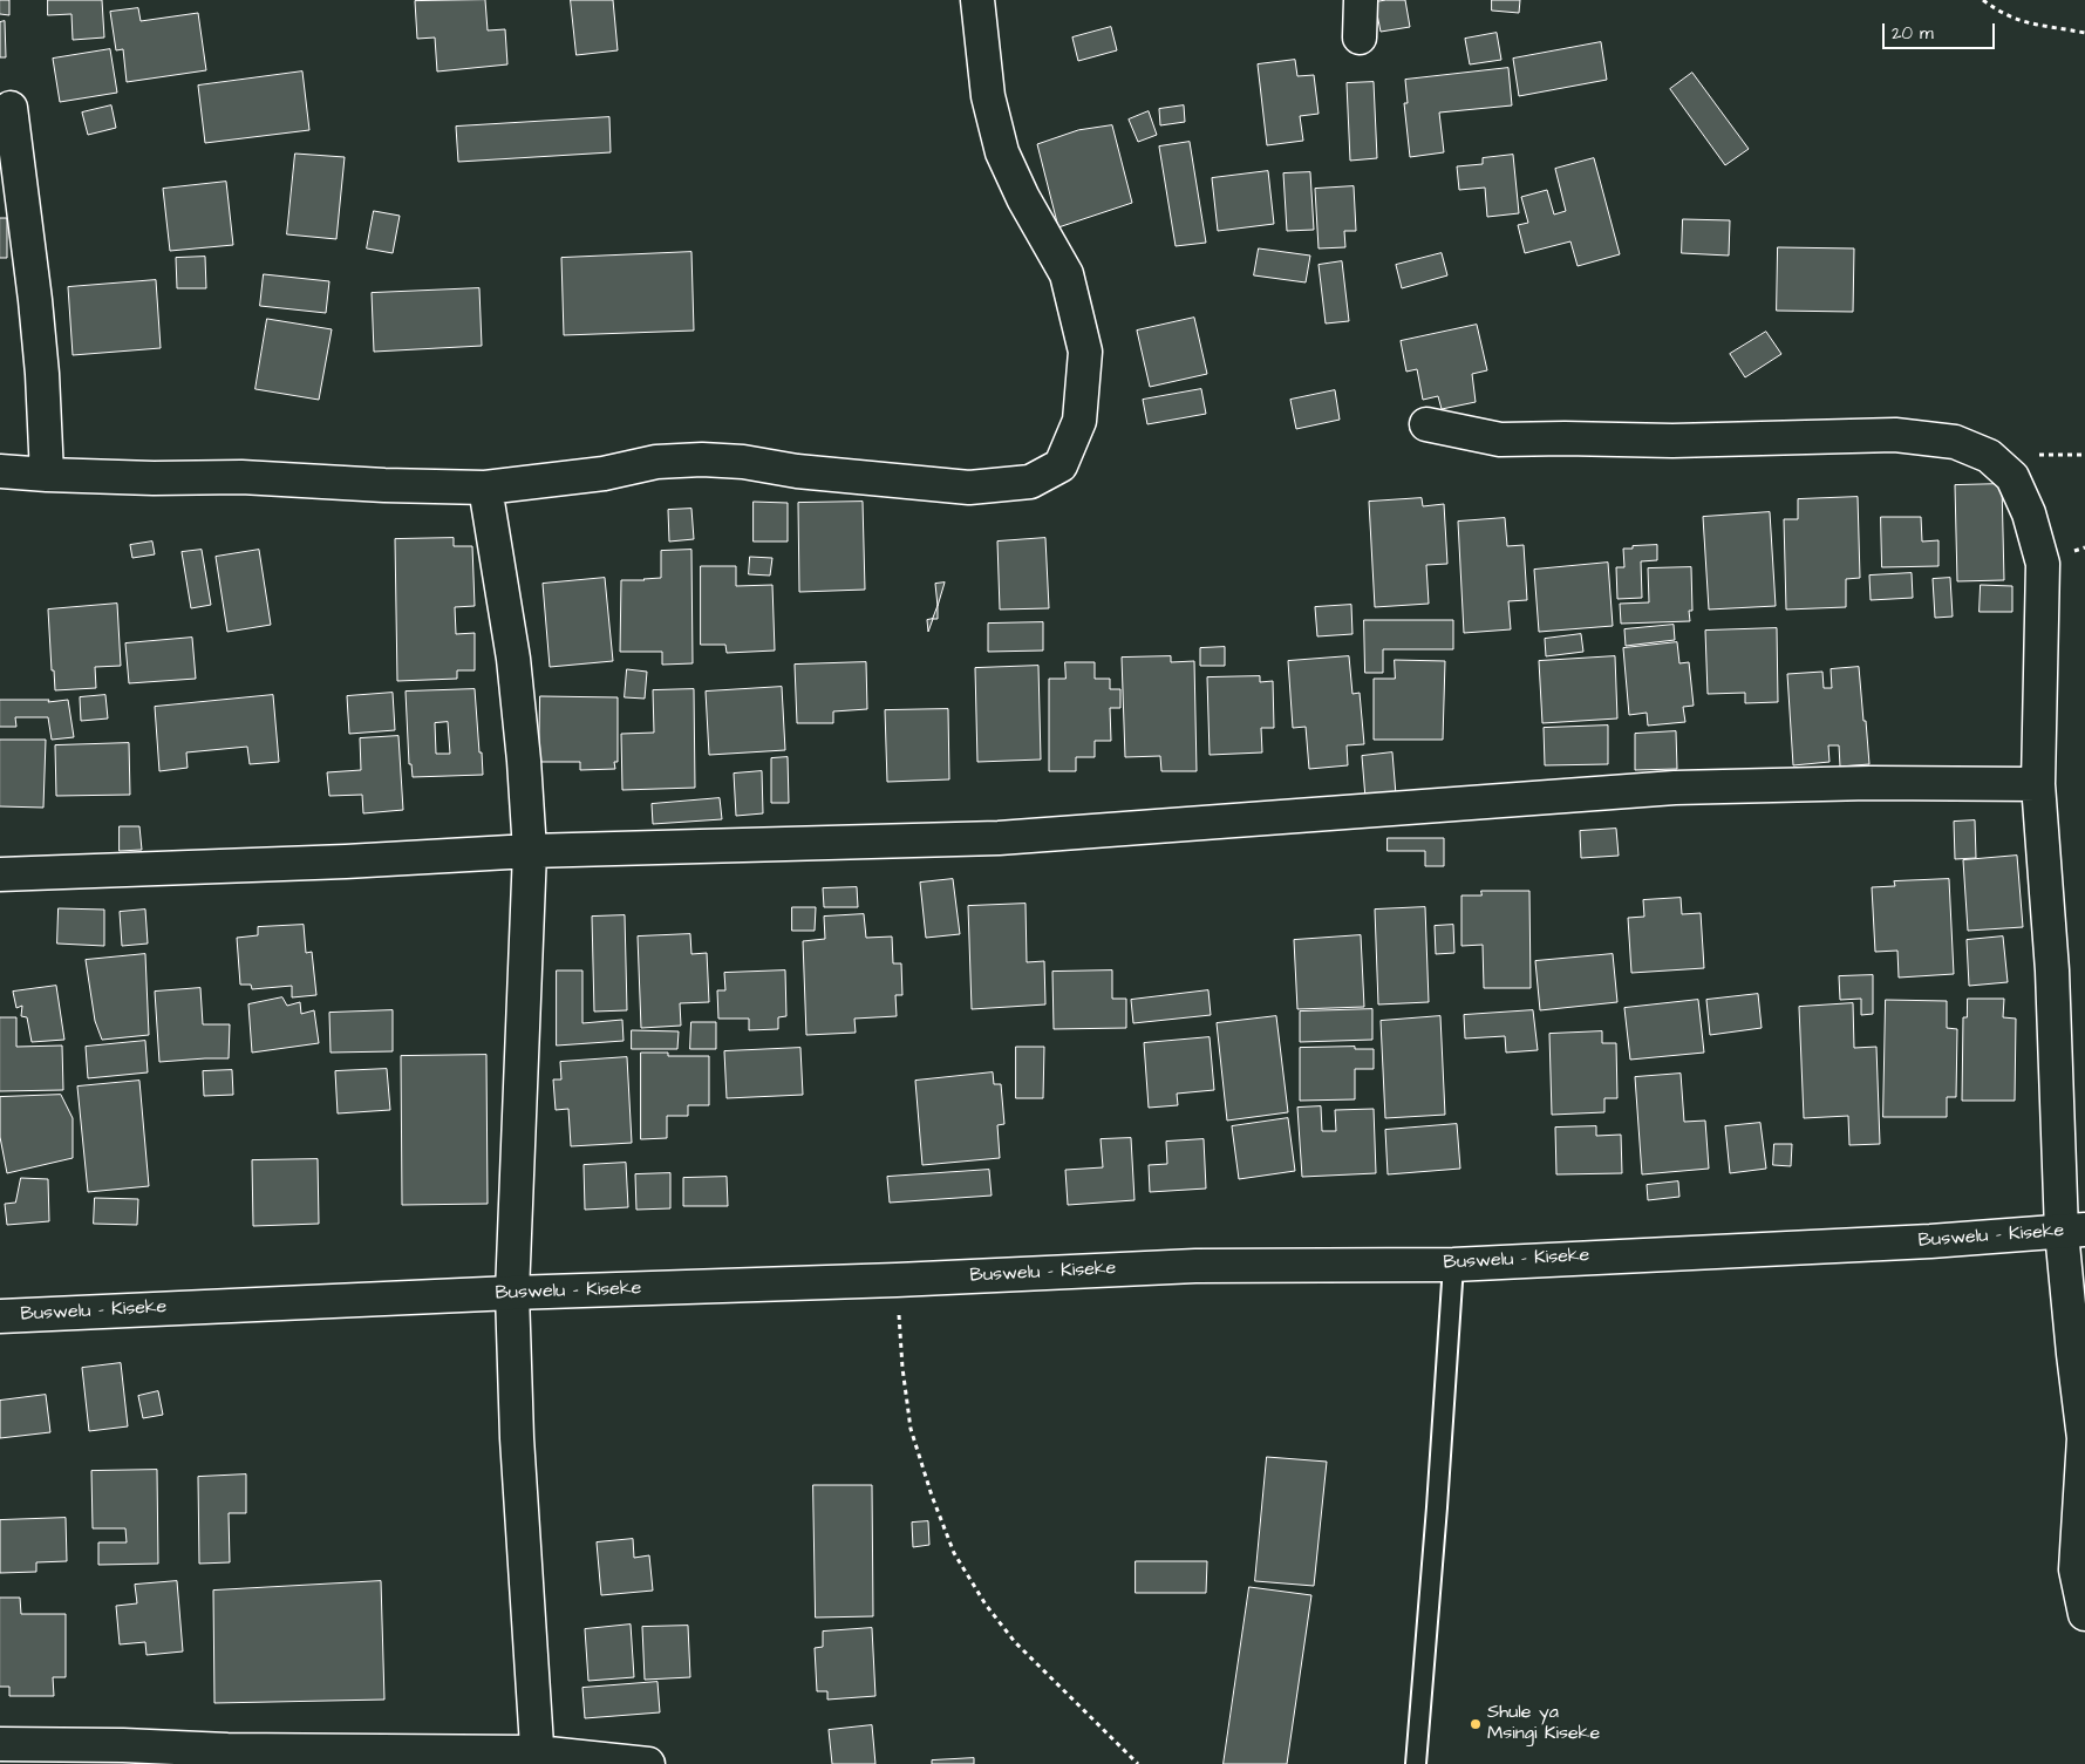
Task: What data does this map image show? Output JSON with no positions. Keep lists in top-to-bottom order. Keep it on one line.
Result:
{"streets":{"street":["Buswelu - Kiseke"]},"places":["Shule ya Msingi Kiseke"],"scale_bar":"20 m"}
